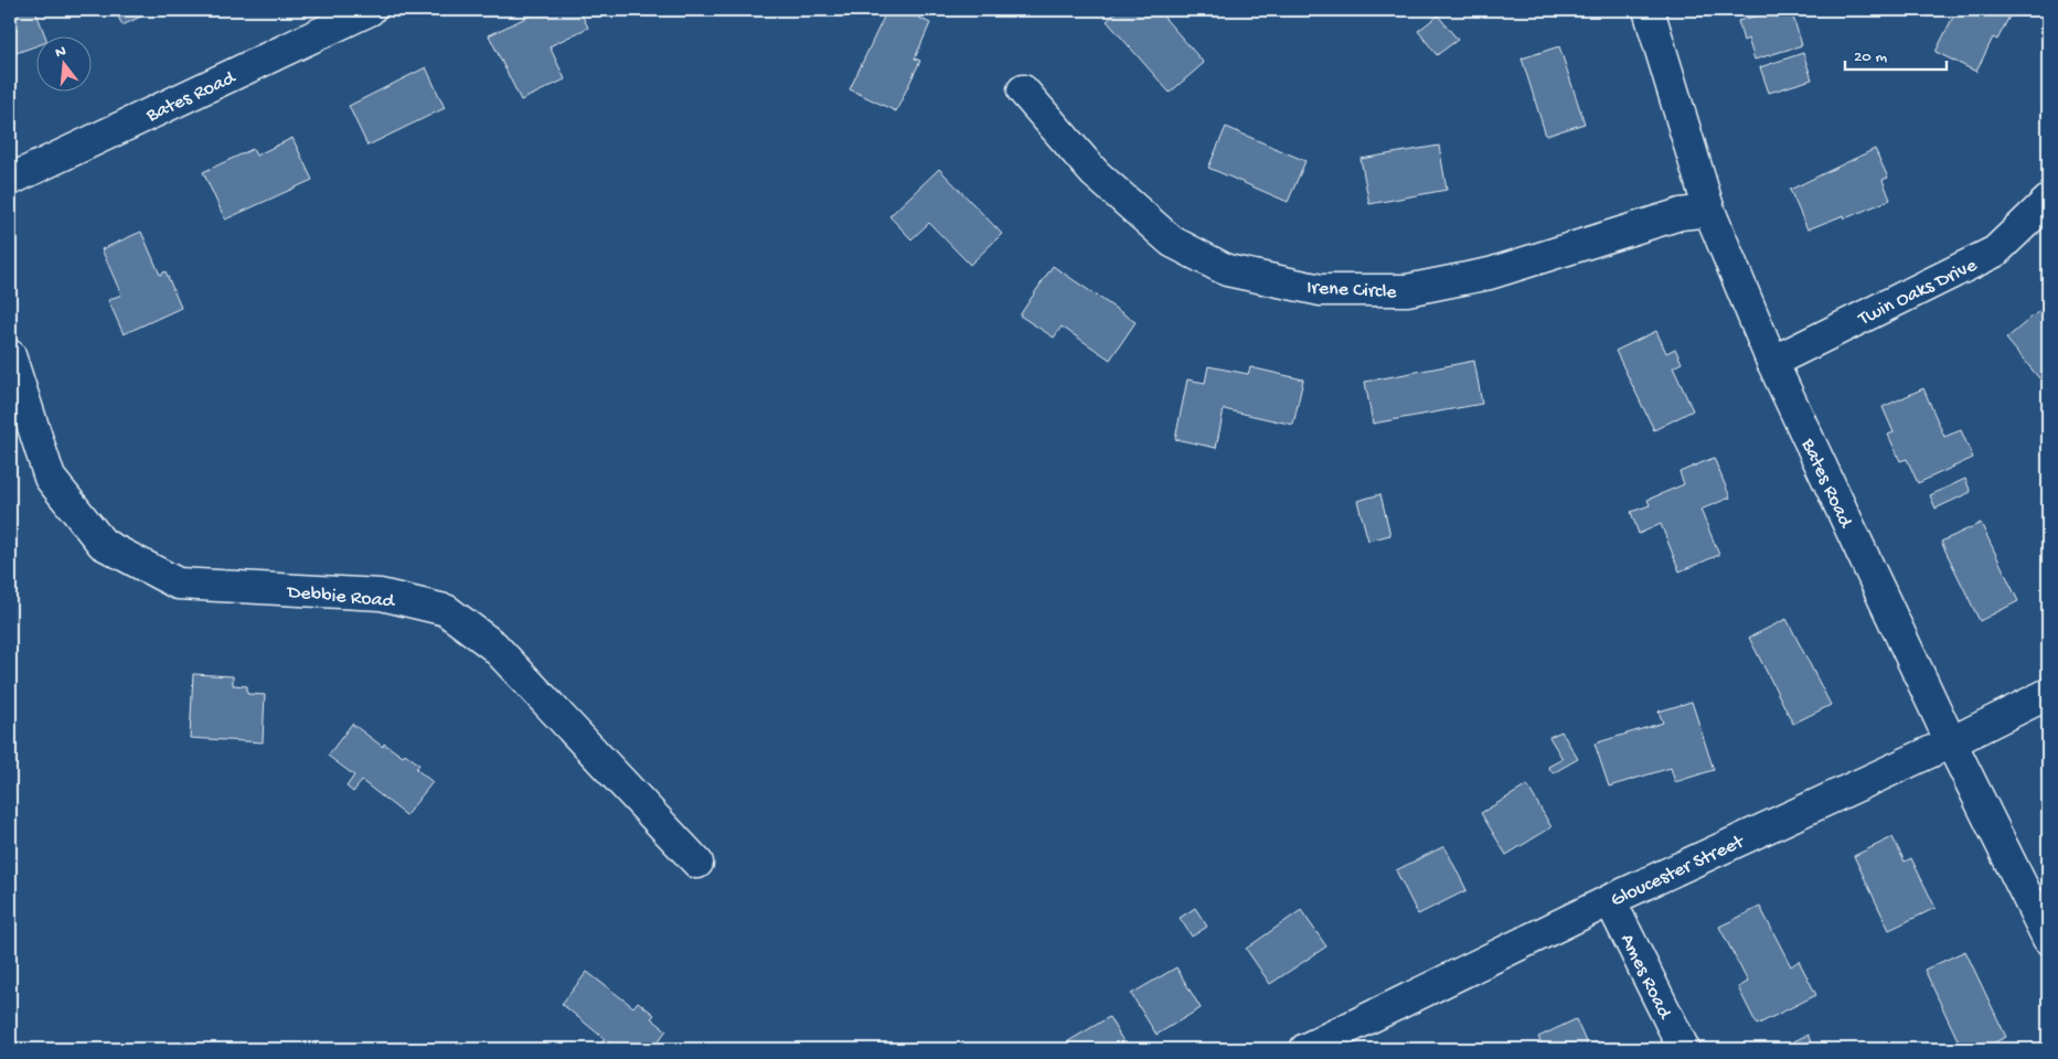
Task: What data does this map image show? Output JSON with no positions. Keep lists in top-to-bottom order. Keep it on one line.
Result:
{"streets":{"street":["Bates Road","Irene Circle","Twin Oaks Drive","Debbie Road","Gloucester Street","Ames Road"]},"crossings":[["Bates Road","Irene Circle"],["Bates Road","Twin Oaks Drive"],["Bates Road","Gloucester Street"],["Gloucester Street","Ames Road"]],"scale_bar":"20 m","north":"top"}
